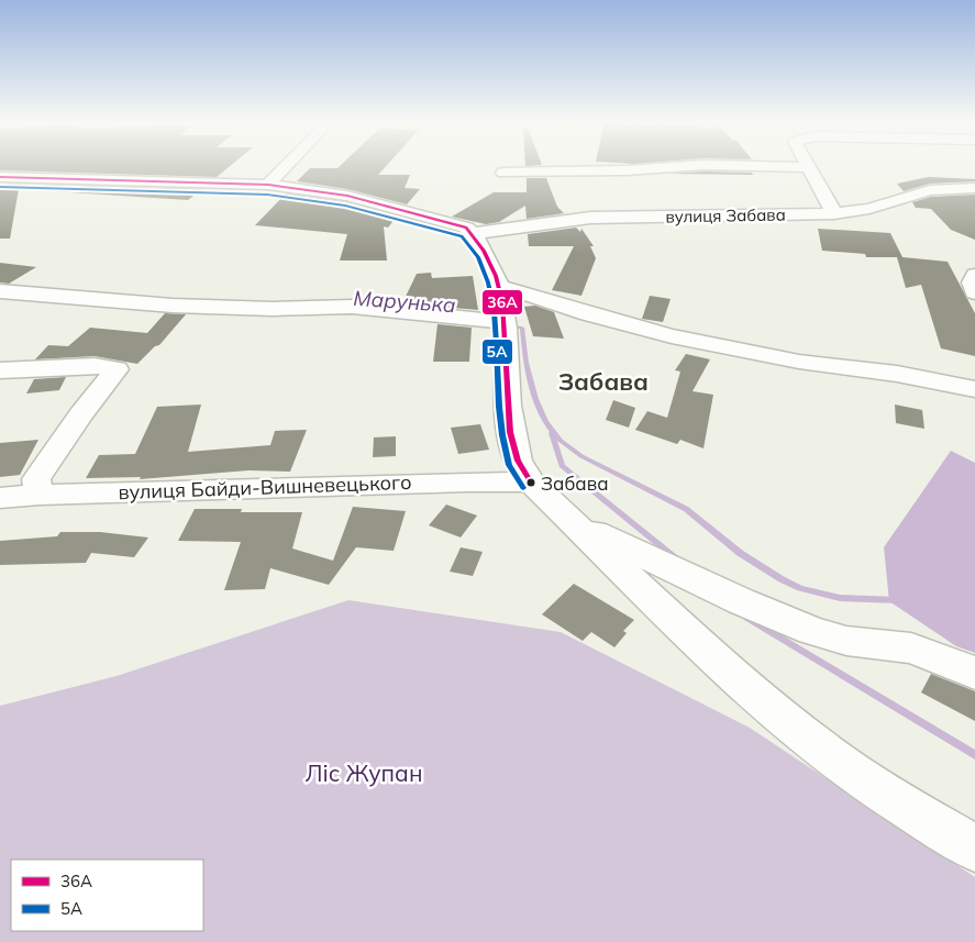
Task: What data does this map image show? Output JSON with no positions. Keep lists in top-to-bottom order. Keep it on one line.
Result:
{"streets":{"street":["вулиця Забава","вулиця Байди-Вишневецького"]},"districts":["Забава"],"water":["Марунька"],"parks":["Ліс Жупан"],"places":["Забава"],"lines":["transit line 36А","transit line 5А"],"legend":["36А","5А"]}
